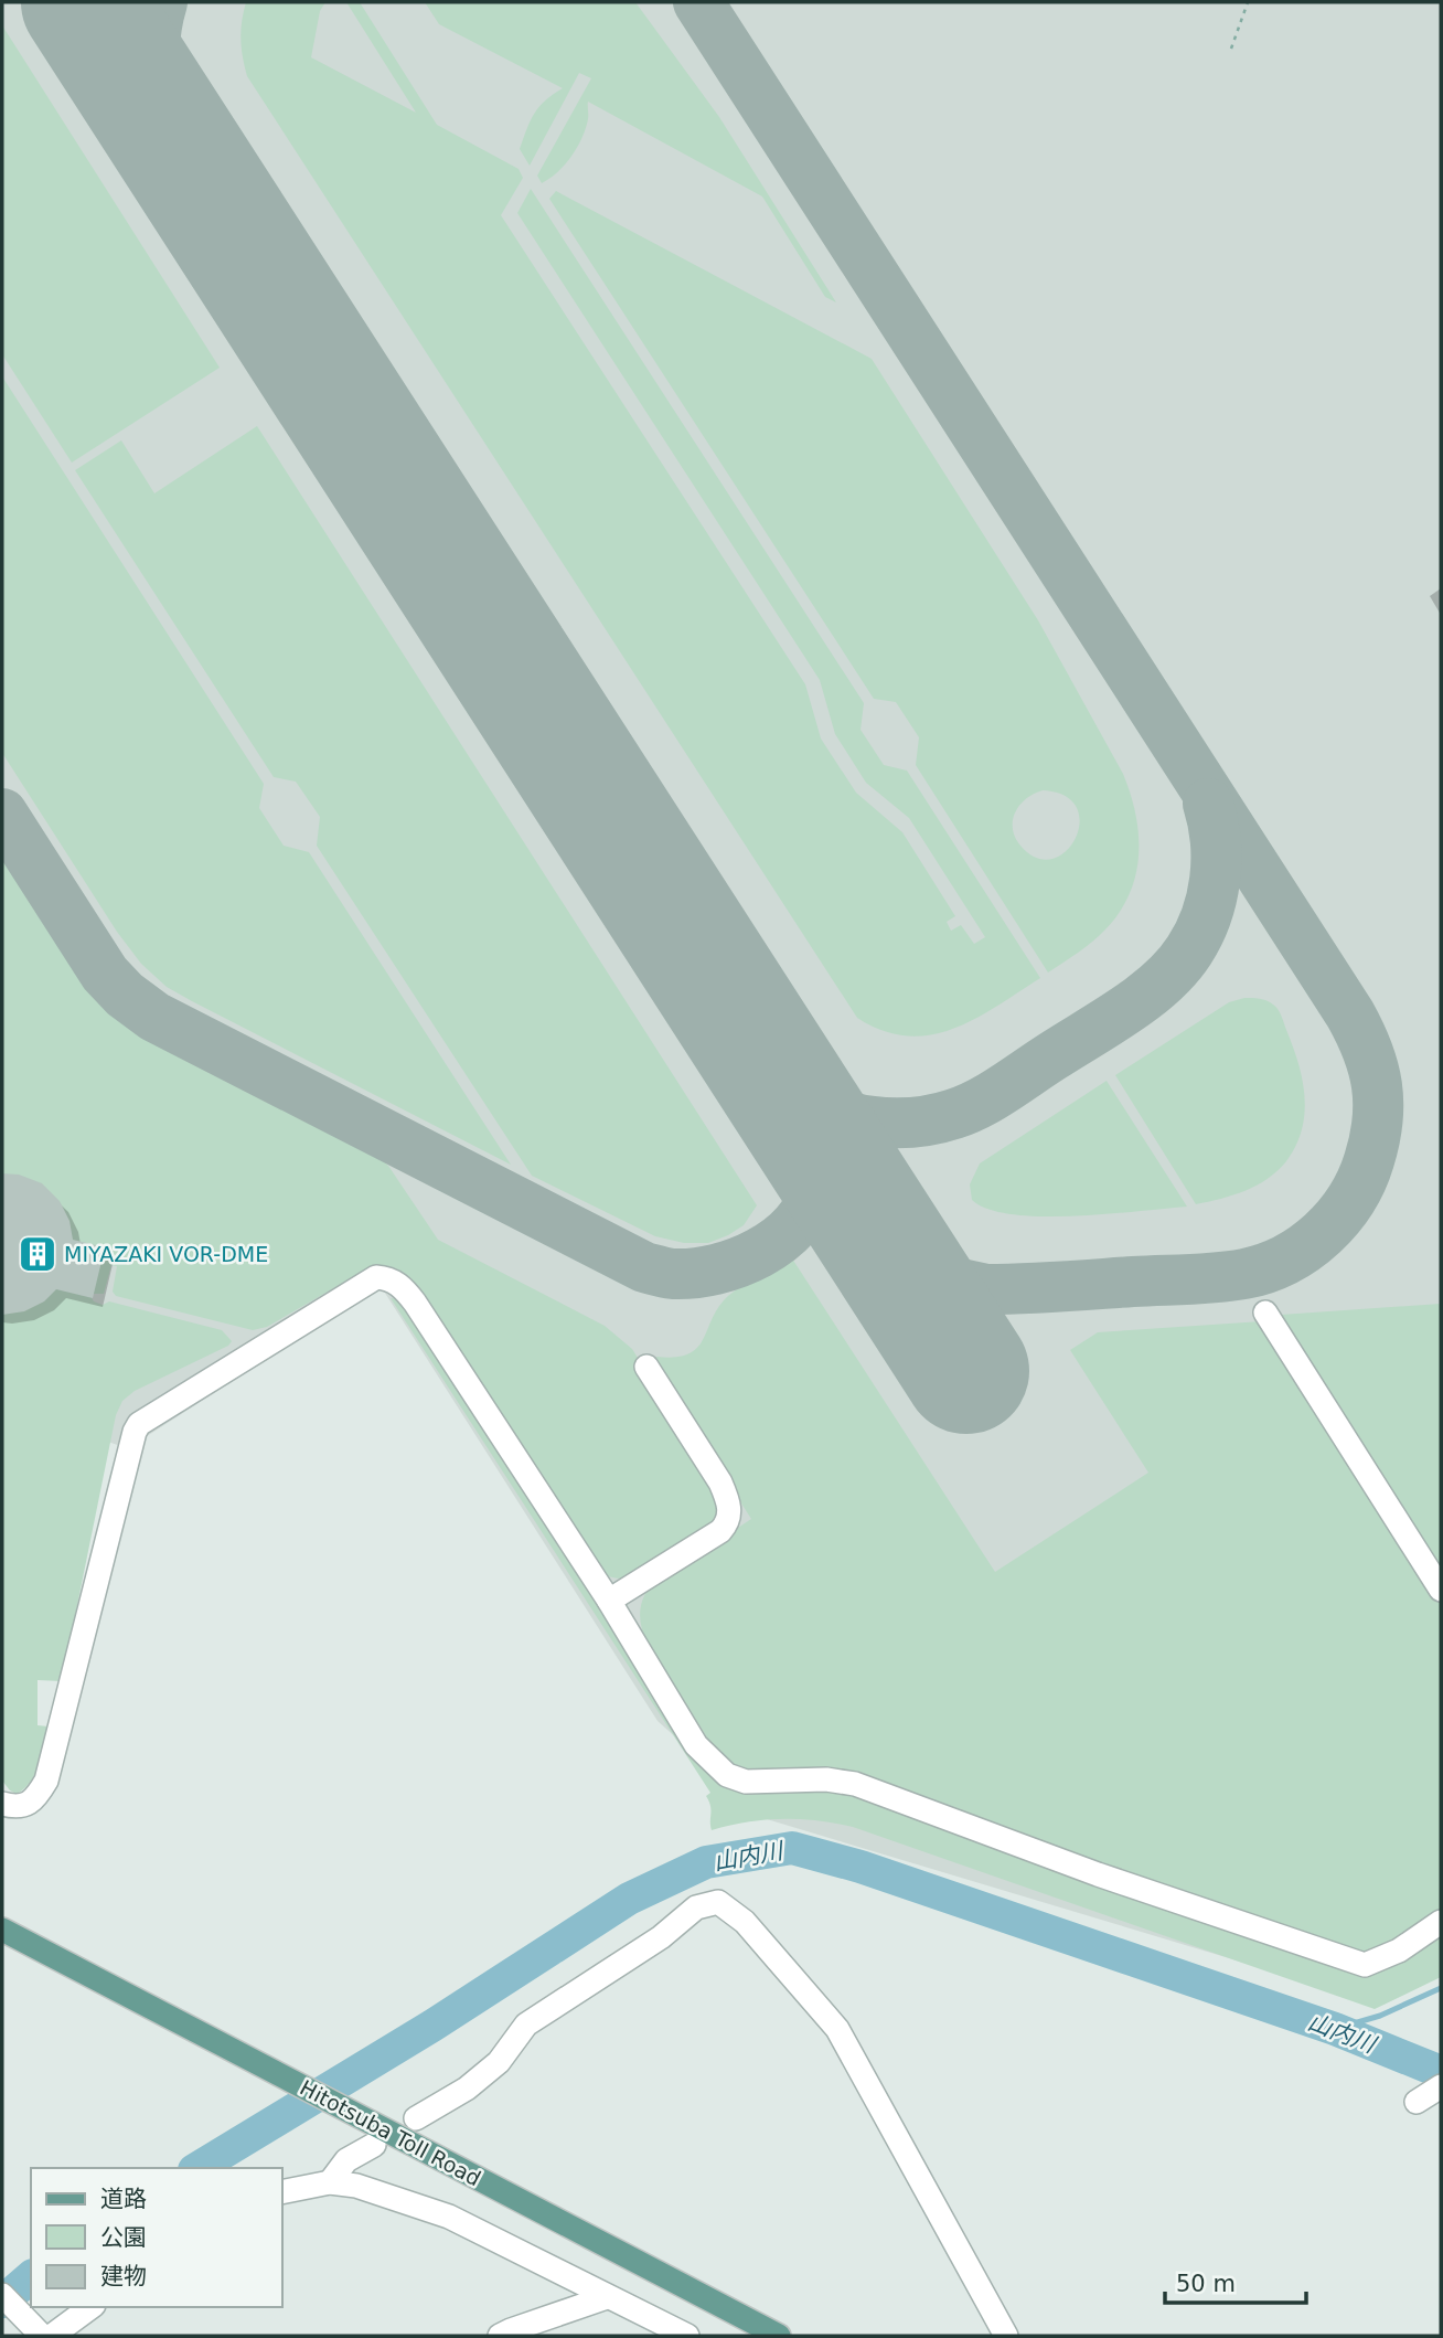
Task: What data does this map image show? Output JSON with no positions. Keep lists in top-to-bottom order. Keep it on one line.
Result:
{"streets":{"main road":["Hitotsuba Toll Road"]},"water":["山内川"],"places":{"building":["MIYAZAKI VOR-DME"]},"legend":["道路","公園","建物"],"scale_bar":"50 m"}
